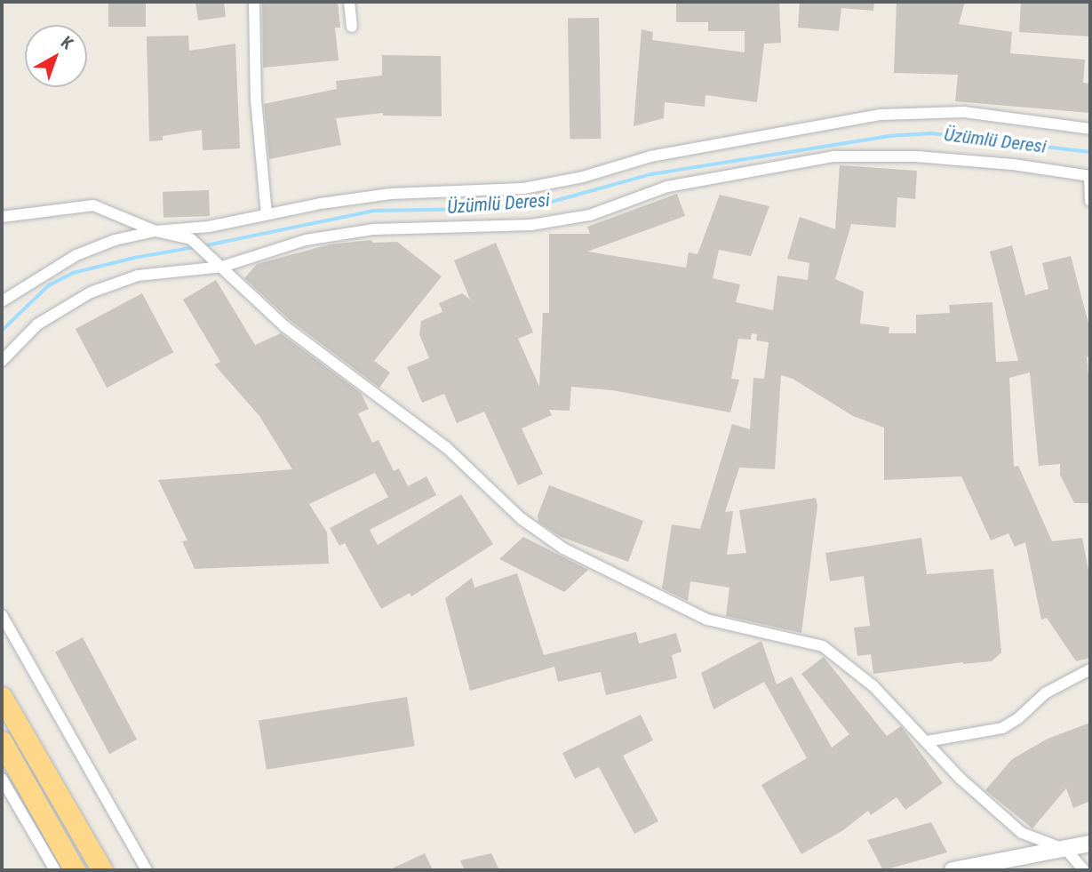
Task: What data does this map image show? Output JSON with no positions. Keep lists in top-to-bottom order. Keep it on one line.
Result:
{"water":["Üzümlü Deresi"],"north":"top right"}
